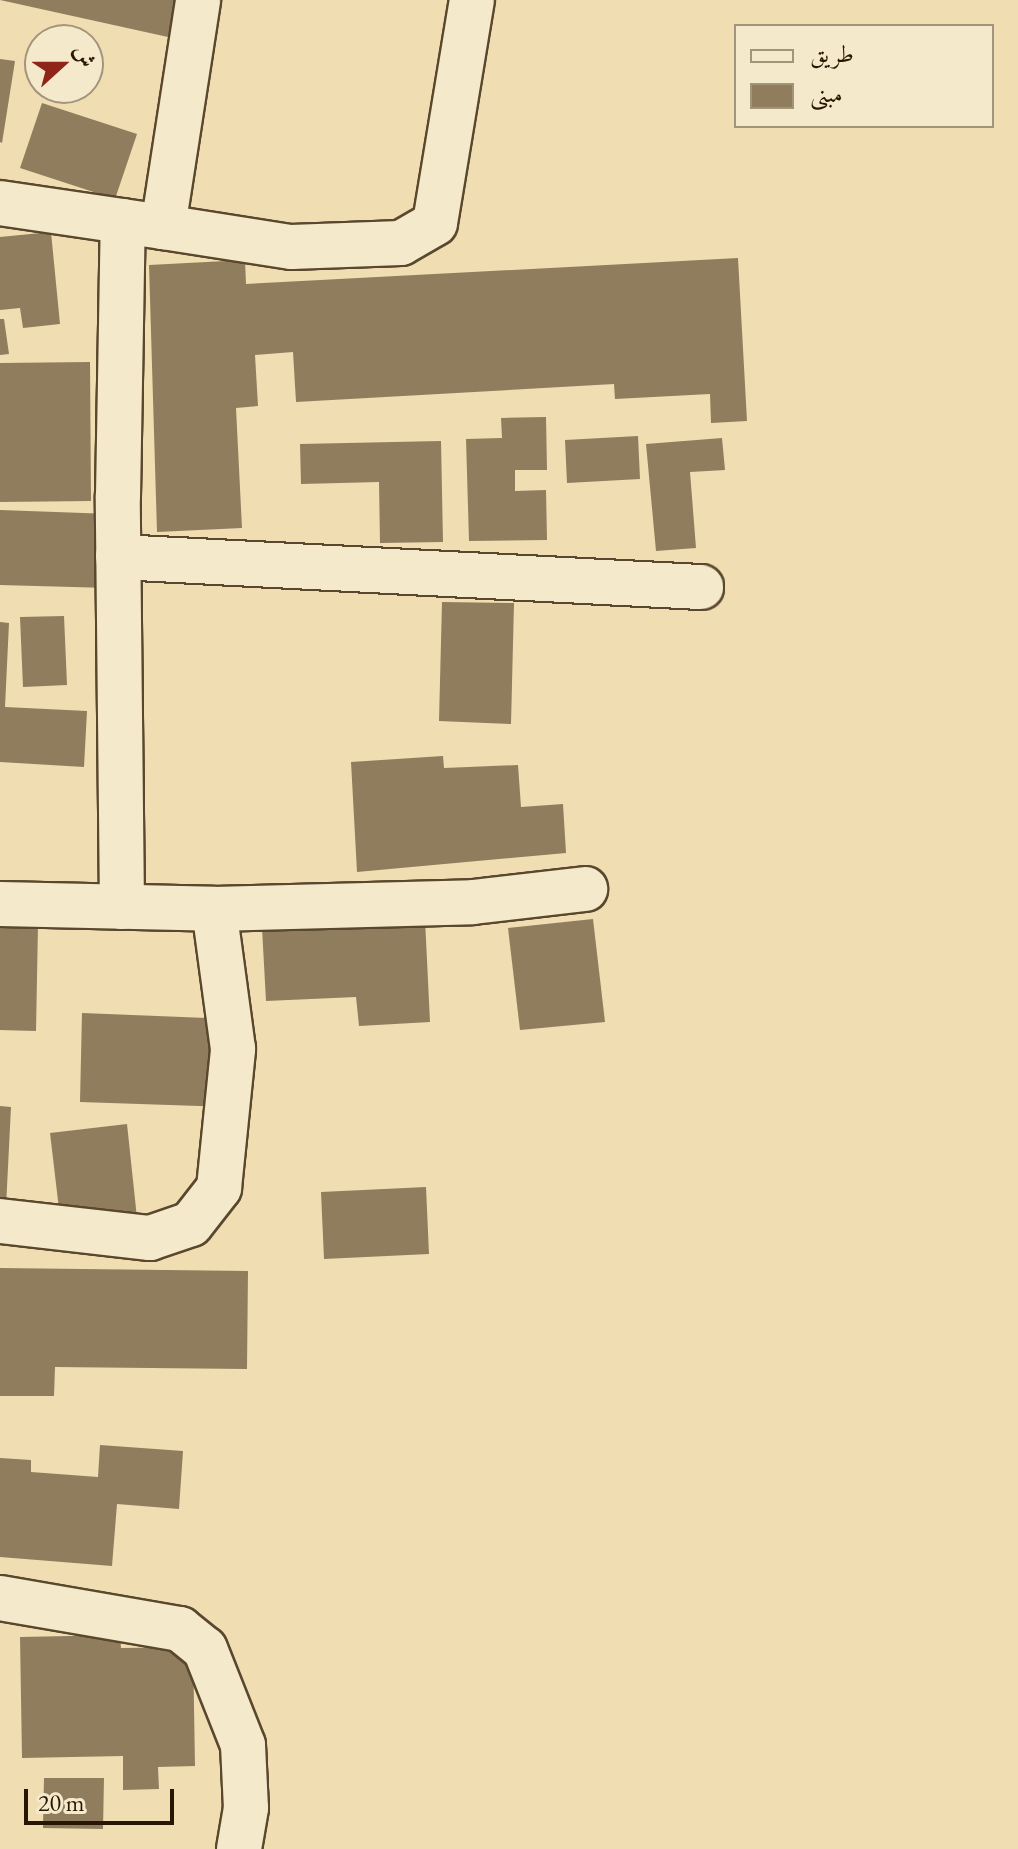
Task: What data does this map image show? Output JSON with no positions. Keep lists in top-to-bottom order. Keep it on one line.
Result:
{"legend":["طريق","مبنى"],"scale_bar":"20 m","north":"right"}
